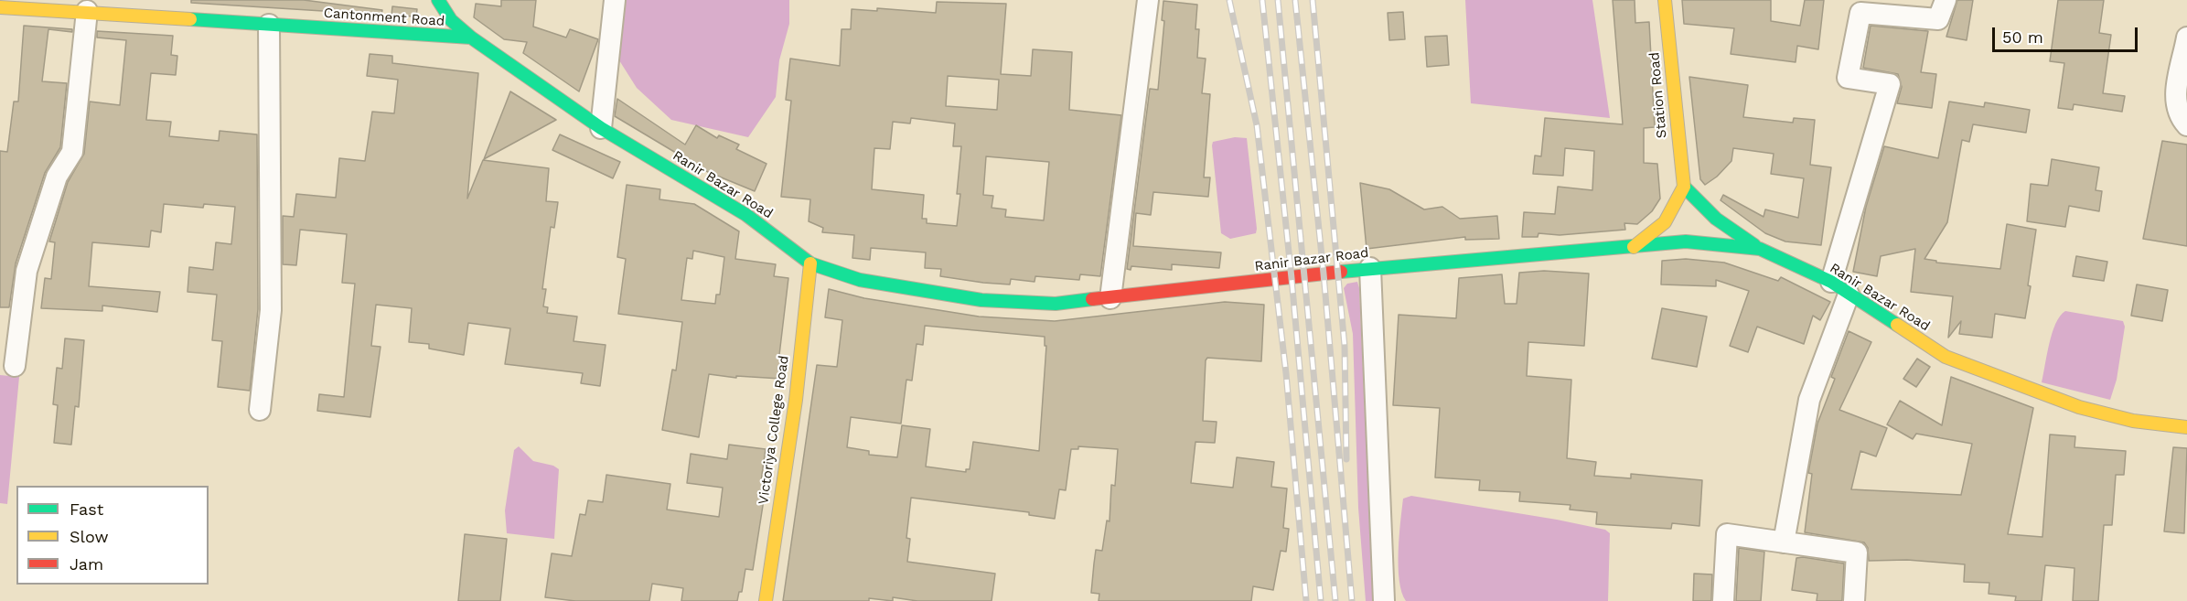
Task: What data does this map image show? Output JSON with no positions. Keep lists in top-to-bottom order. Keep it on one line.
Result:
{"streets":{"main road":["Cantonment Road","Station Road","Ranir Bazar Road","Victoriya College Road"]},"crossings":[["Cantonment Road","Ranir Bazar Road"],["Station Road","Ranir Bazar Road"],["Ranir Bazar Road","Victoriya College Road"]],"legend":["Fast","Slow","Jam"],"scale_bar":"50 m"}
